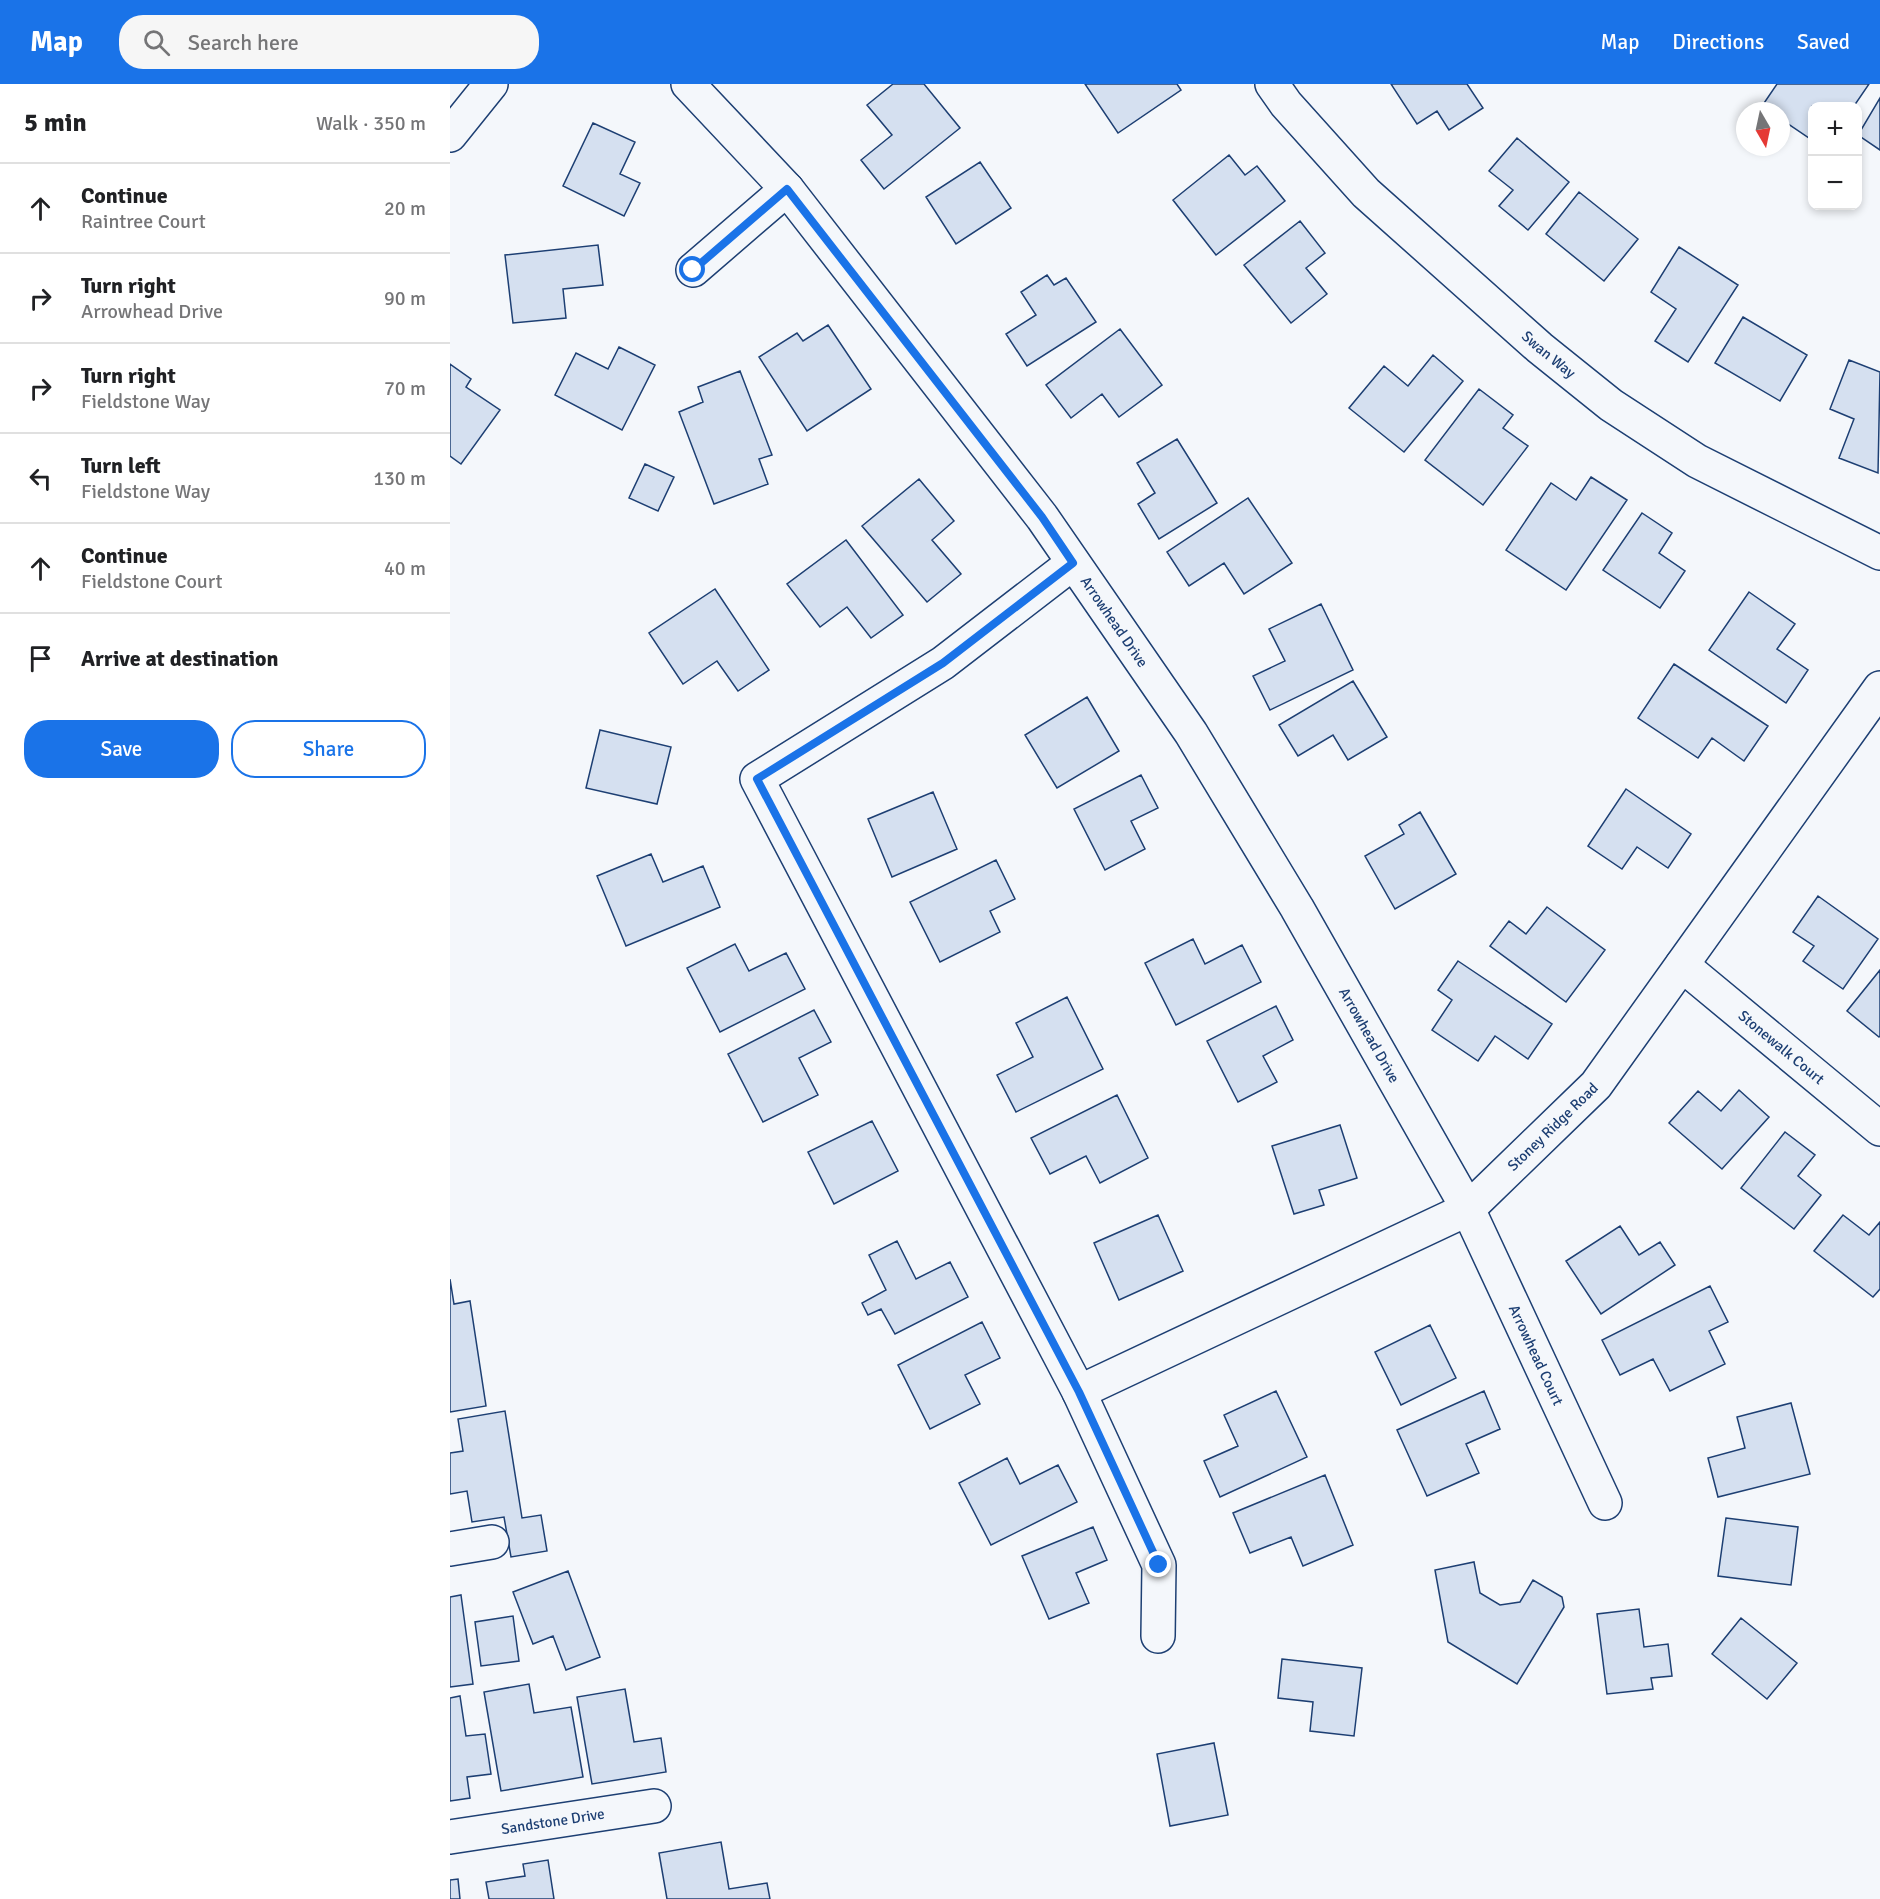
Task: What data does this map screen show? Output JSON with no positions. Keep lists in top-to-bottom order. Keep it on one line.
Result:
{"streets":{"street":["Swan Way","Arrowhead Drive","Stonewalk Court","Stoney Ridge Road","Arrowhead Court","Sandstone Drive"]},"crossings":[["Arrowhead Drive","Stoney Ridge Road"],["Arrowhead Drive","Arrowhead Court"],["Stonewalk Court","Stoney Ridge Road"],["Stoney Ridge Road","Arrowhead Court"]],"north":"bottom","page":{"header":"Map","search":"Search here","nav":["Map","Directions","Saved"],"heading":["5 min","Walk · 350 m"],"map_buttons":["+","−"],"list":[["Continue","Raintree Court","20 m"],["Turn right","Arrowhead Drive","90 m"],["Turn right","Fieldstone Way","70 m"],["Turn left","Fieldstone Way","130 m"],["Continue","Fieldstone Court","40 m"],"Arrive at destination"],"buttons":["Save","Share"]}}
